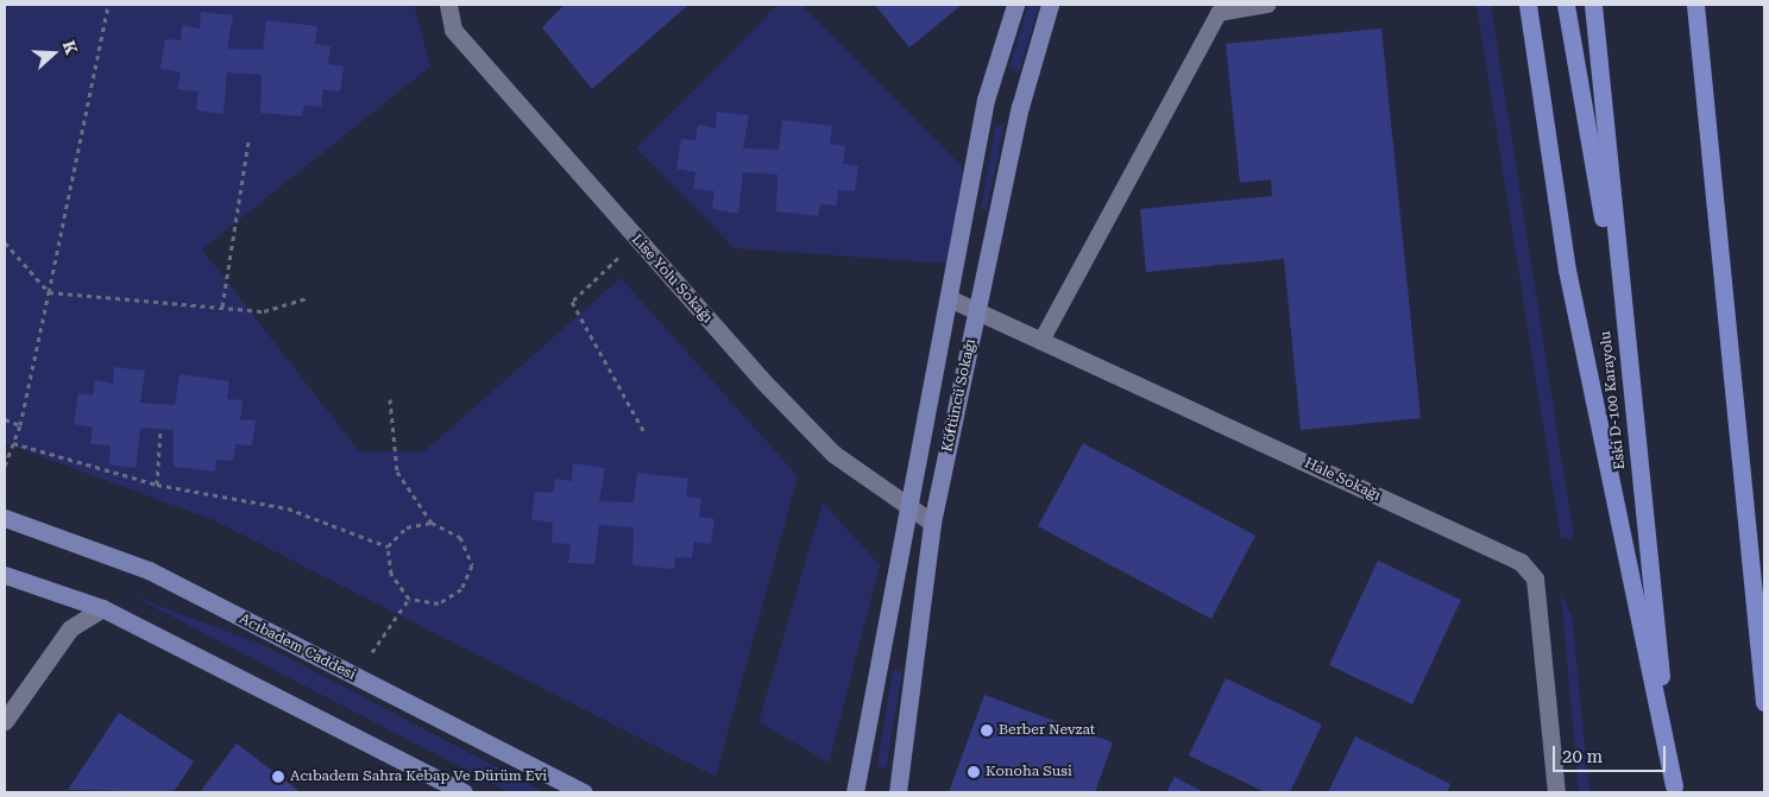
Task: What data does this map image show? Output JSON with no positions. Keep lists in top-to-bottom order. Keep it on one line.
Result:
{"streets":{"highway":["Eski D-100 Karayolu"],"main road":["Köftüncü Sokağı","Acıbadem Caddesi"],"street":["Lise Yolu Sokağı","Hale Sokağı"]},"crossings":[["Lise Yolu Sokağı","Köftüncü Sokağı"],["Köftüncü Sokağı","Hale Sokağı"]],"places":["Berber Nevzat","Konoha Susi","Acıbadem Sahra Kebap Ve Dürüm Evi"],"scale_bar":"20 m","north":"right"}
